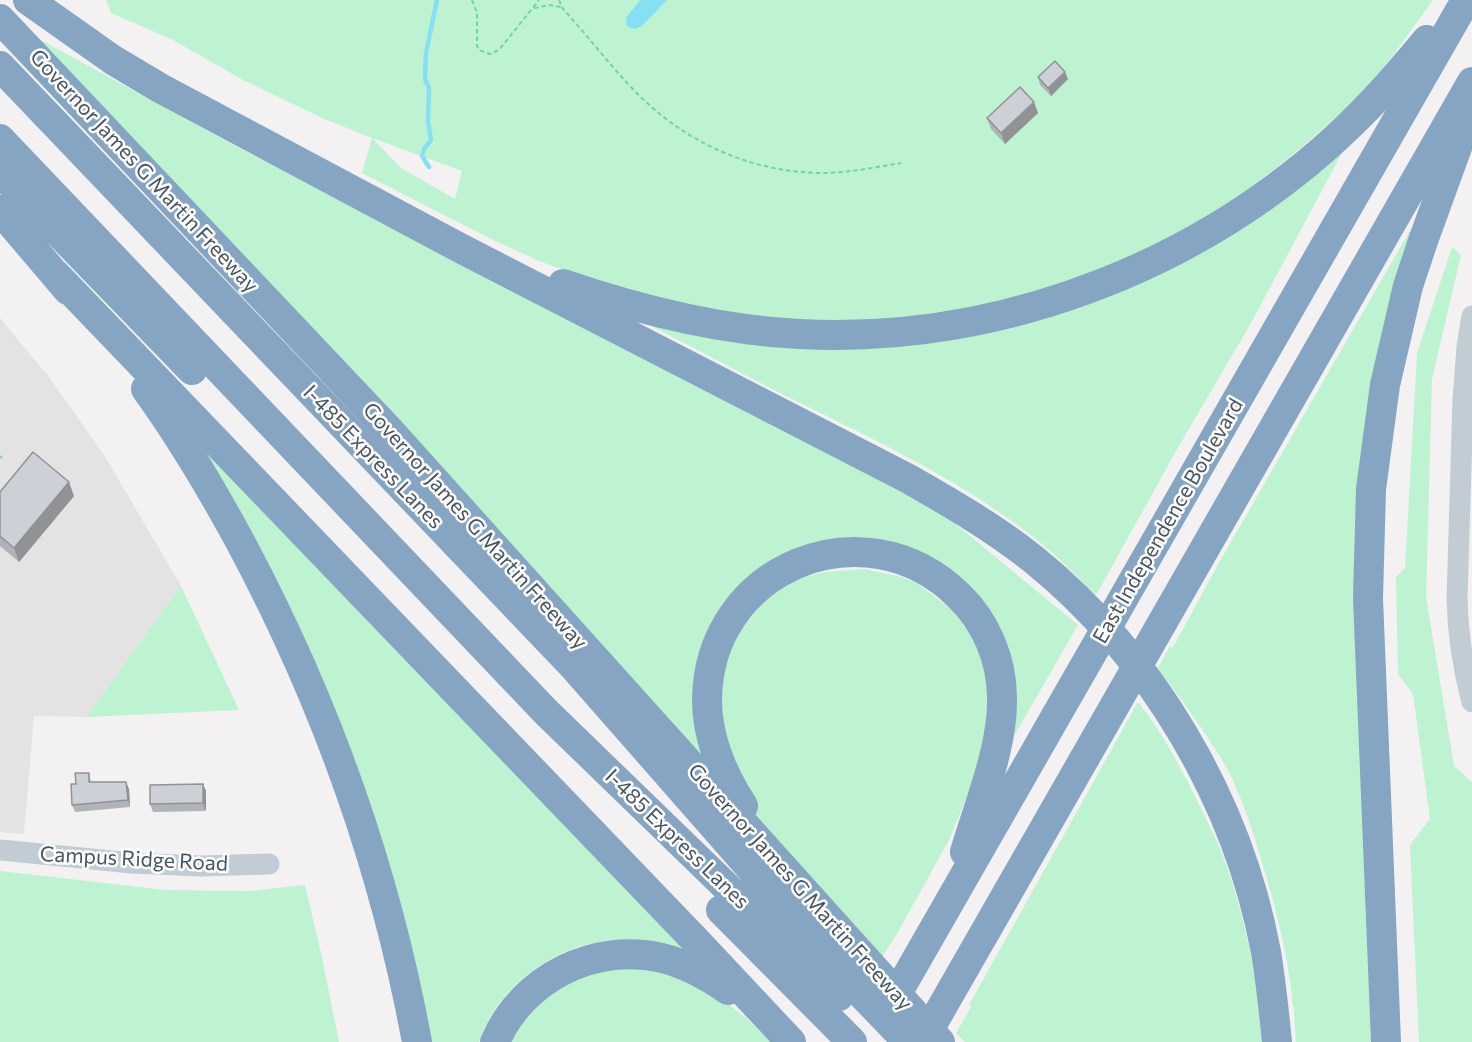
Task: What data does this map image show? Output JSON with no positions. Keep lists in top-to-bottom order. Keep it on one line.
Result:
{"streets":{"highway":["Governor James G Martin Freeway","I-485 Express Lanes","East Independence Boulevard"],"street":["Campus Ridge Road"]}}
